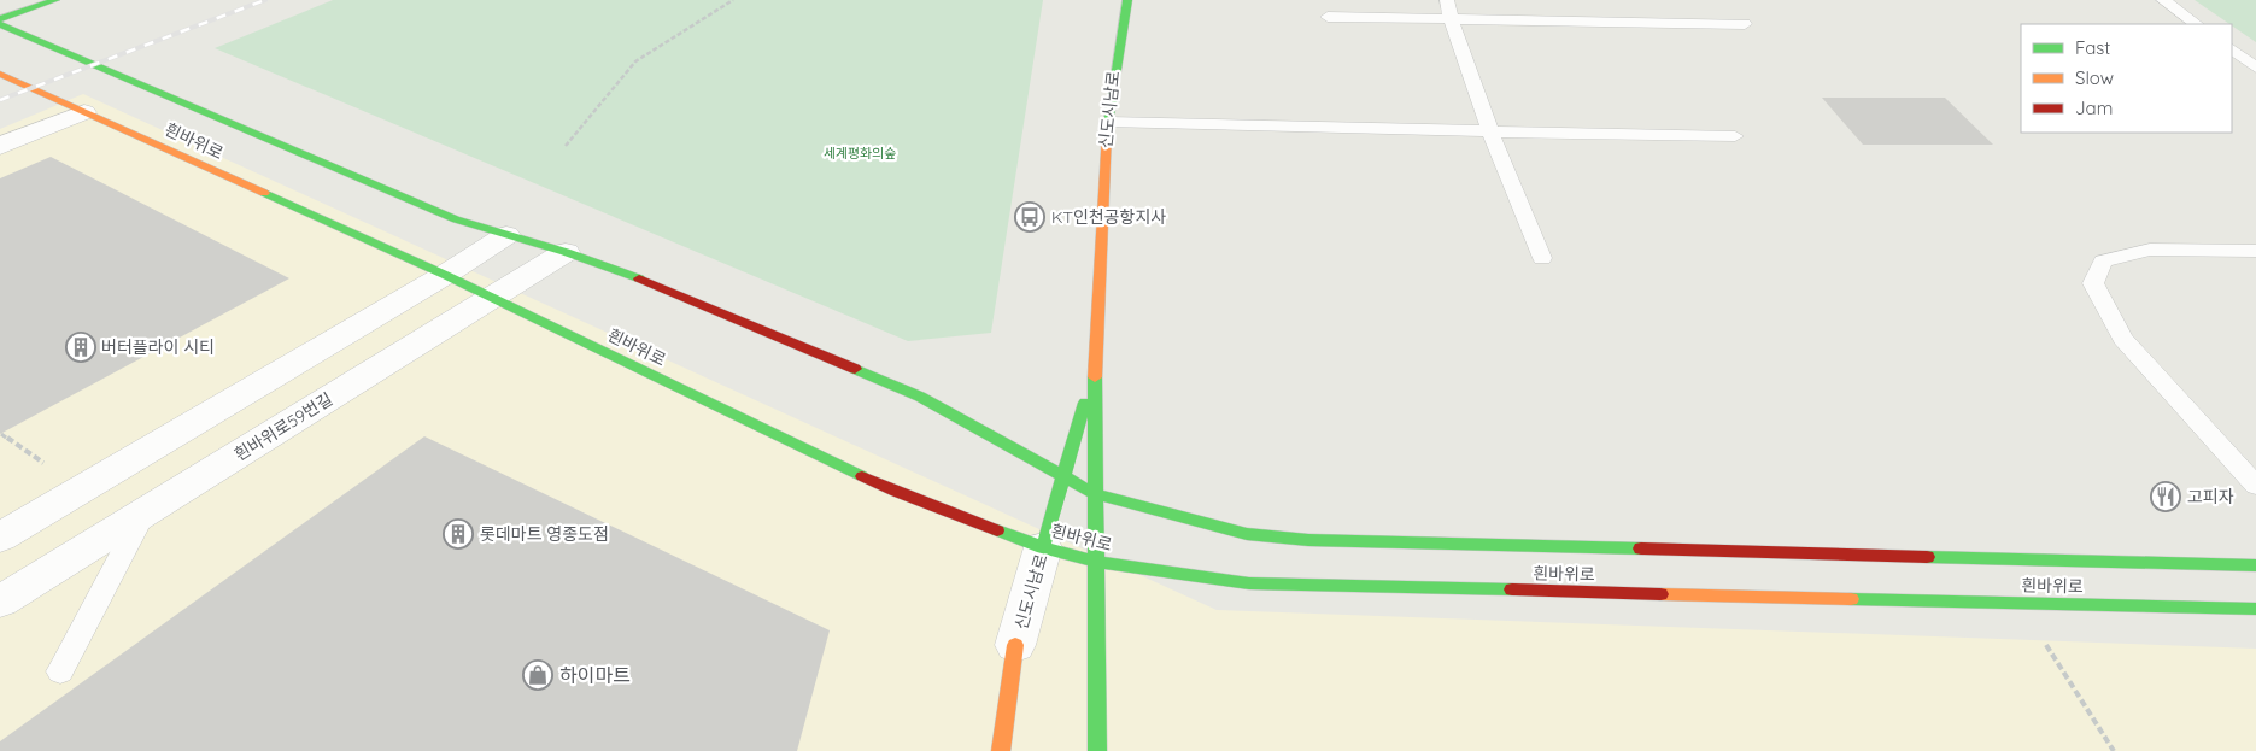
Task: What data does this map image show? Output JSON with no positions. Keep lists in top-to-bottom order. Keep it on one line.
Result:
{"streets":{"main road":["신도시남로","흰바위로"],"street":["흰바위로59번길"]},"crossings":[["신도시남로","흰바위로"],["흰바위로","흰바위로59번길"]],"parks":["세계평화의숲"],"places":{"bus stop":["KT인천공항지사"],"building":["버터플라이 시티","롯데마트 영종도점"],"restaurant":["고피자"],"shop":["하이마트"]},"legend":["Fast","Slow","Jam"]}
